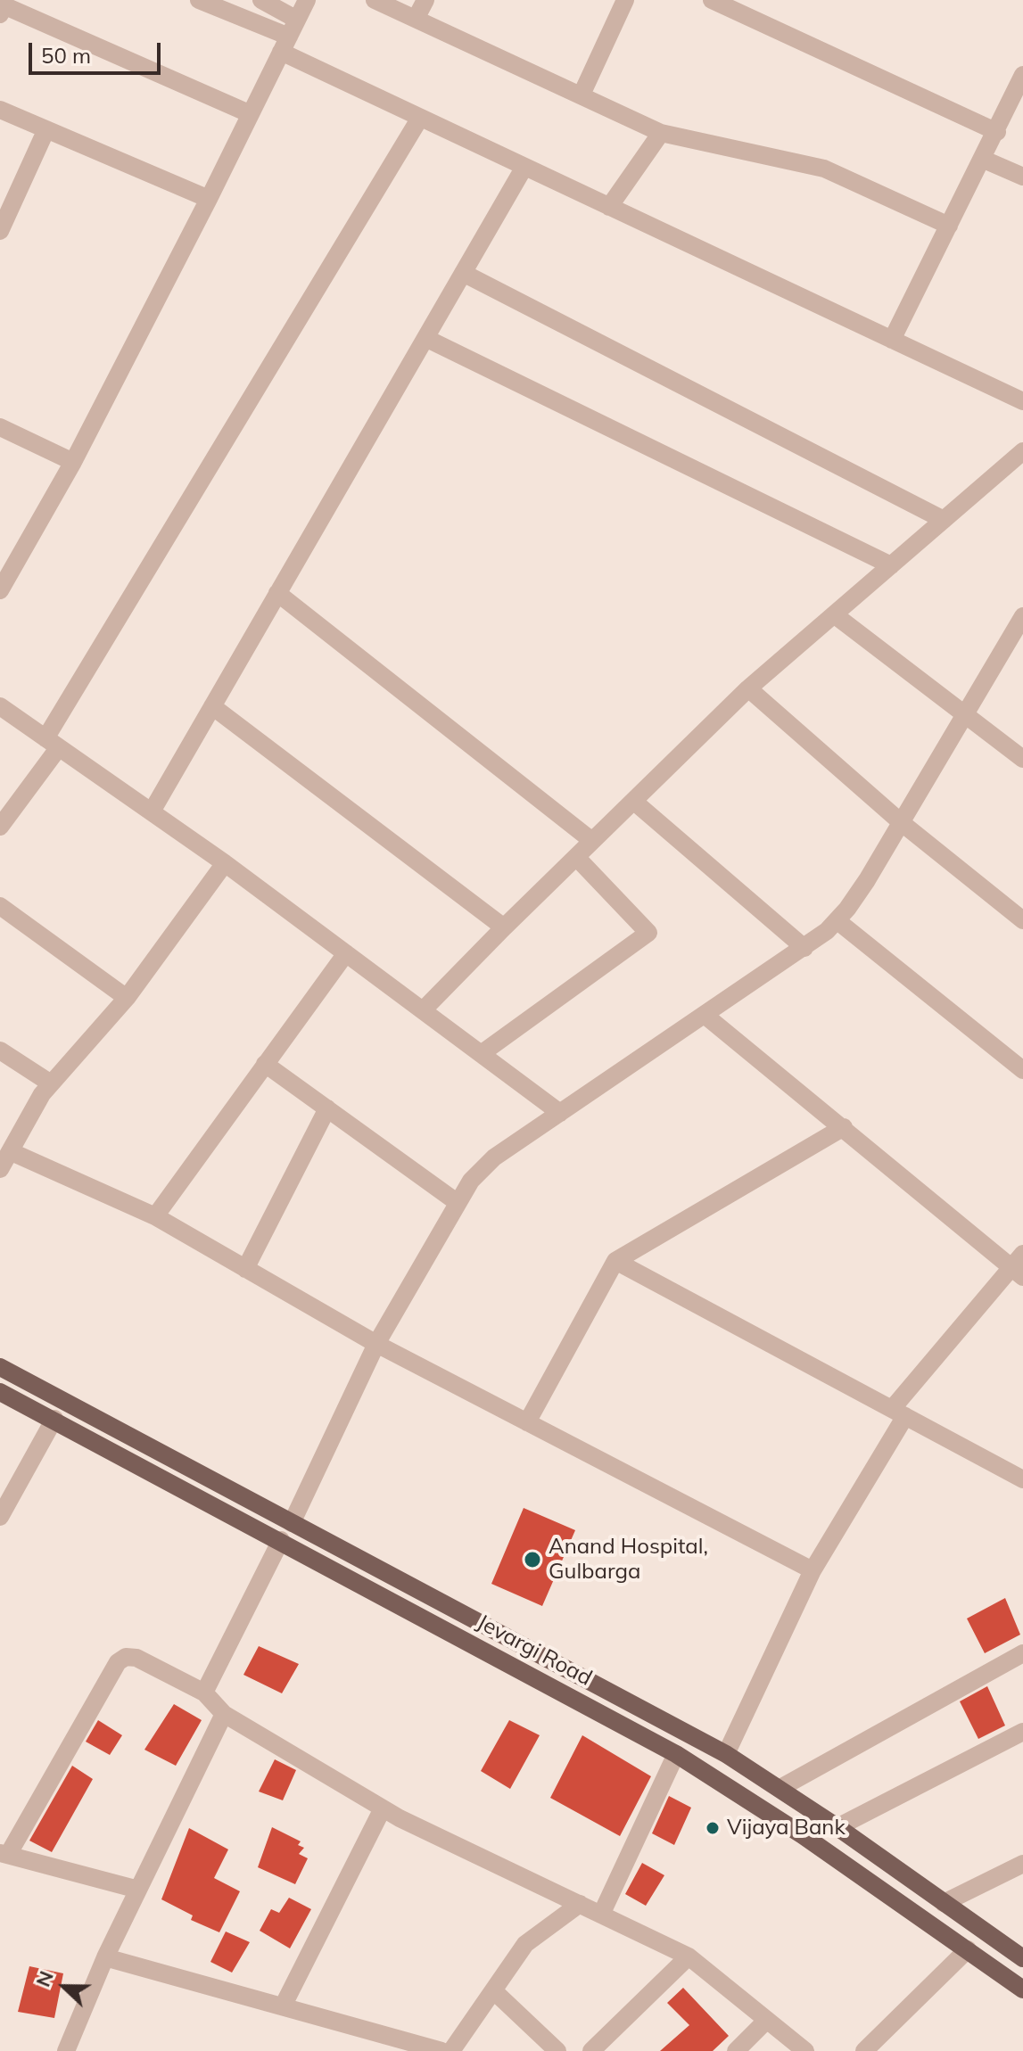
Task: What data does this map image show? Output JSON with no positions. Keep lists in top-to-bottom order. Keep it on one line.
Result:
{"streets":{"main road":["Jevargi Road"]},"places":["Anand Hospital, Gulbarga","Vijaya Bank"],"scale_bar":"50 m","north":"left"}
